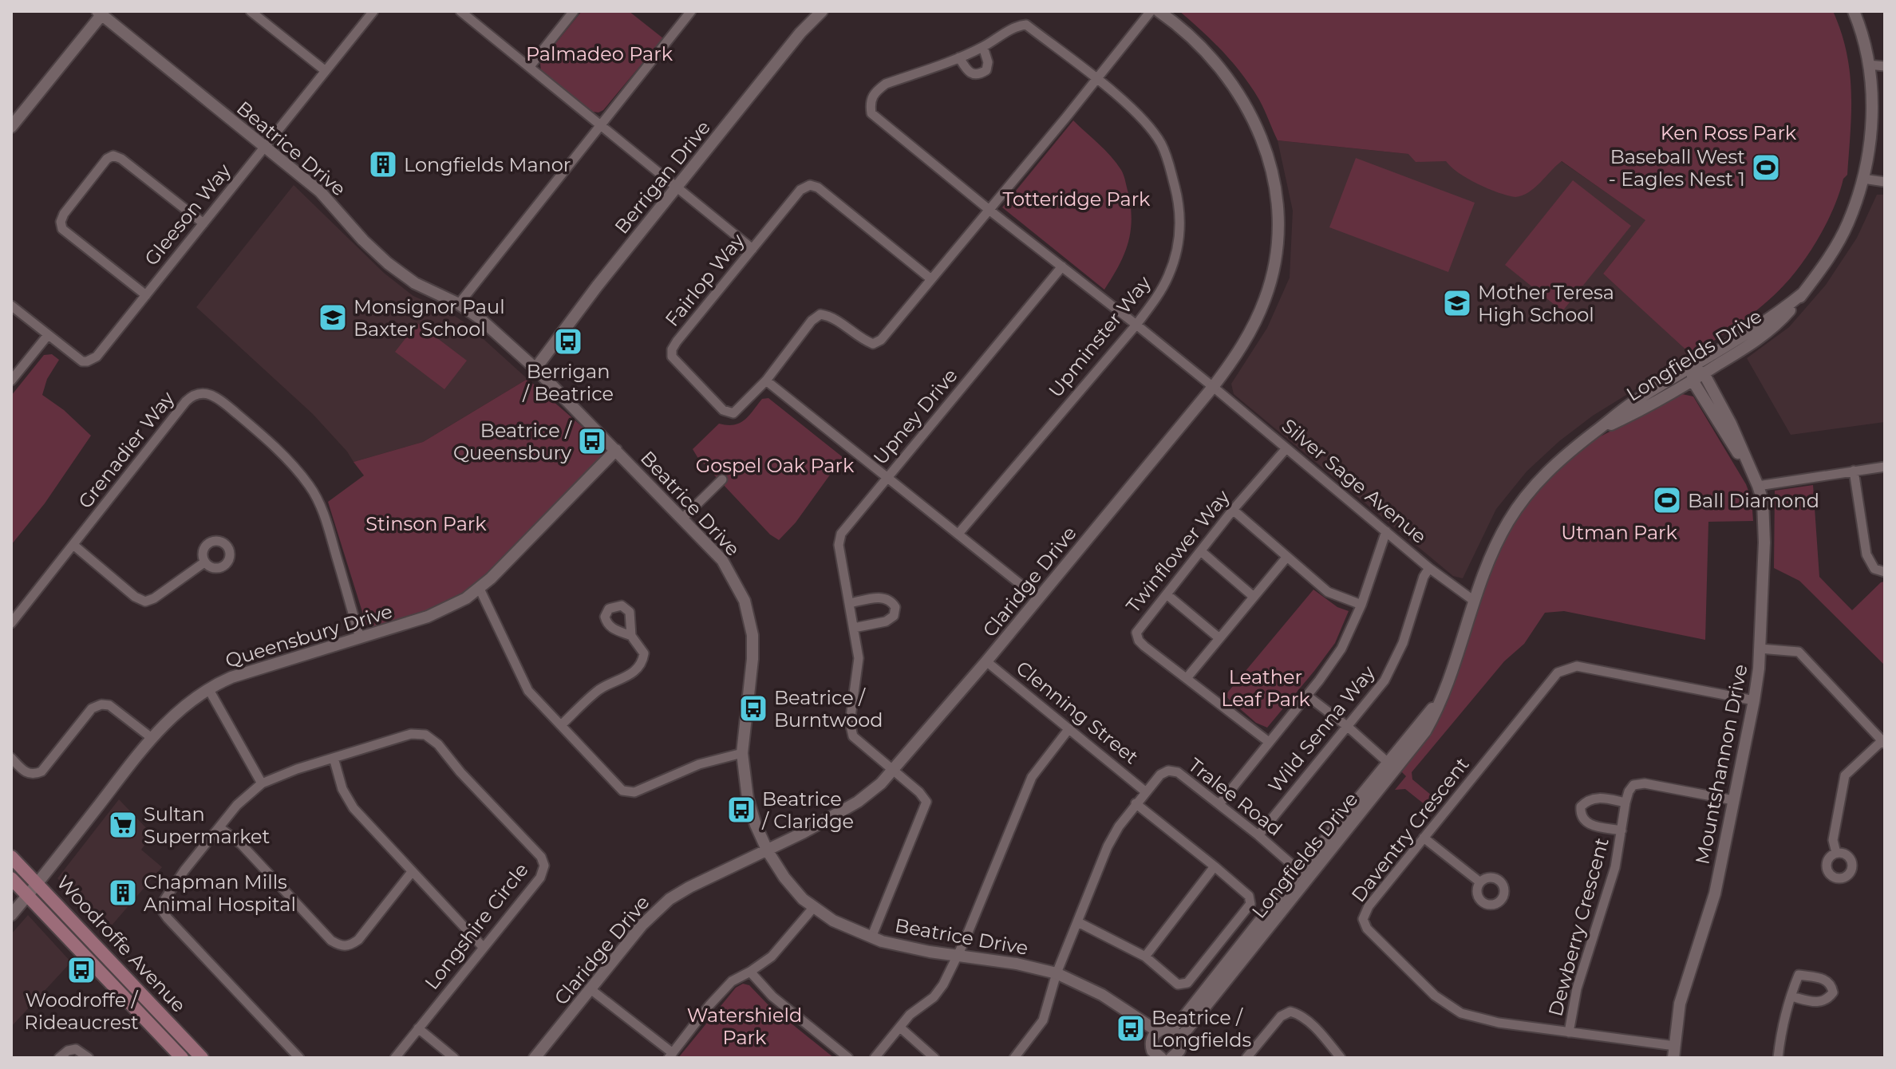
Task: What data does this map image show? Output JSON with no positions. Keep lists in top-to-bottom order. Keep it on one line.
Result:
{"streets":{"main road":["Woodroffe Avenue"],"street":["Beatrice Drive","Berrigan Drive","Gleeson Way","Fairlop Way","Upminster Way","Longfields Drive","Upney Drive","Grenadier Way","Silver Sage Avenue","Twinflower Way","Claridge Drive","Queensbury Drive","Clenning Street","Wild Senna Way","Mountshannon Drive","Tralee Road","Daventry Crescent","Longshire Circle","Dewberry Crescent"]},"crossings":[["Beatrice Drive","Berrigan Drive"],["Beatrice Drive","Gleeson Way"],["Beatrice Drive","Longfields Drive"],["Beatrice Drive","Claridge Drive"],["Beatrice Drive","Queensbury Drive"],["Fairlop Way","Upminster Way"],["Fairlop Way","Silver Sage Avenue"],["Upminster Way","Silver Sage Avenue"],["Longfields Drive","Silver Sage Avenue"],["Longfields Drive","Mountshannon Drive"],["Longfields Drive","Tralee Road"],["Upney Drive","Silver Sage Avenue"],["Upney Drive","Claridge Drive"],["Grenadier Way","Queensbury Drive"],["Silver Sage Avenue","Twinflower Way"],["Silver Sage Avenue","Claridge Drive"],["Silver Sage Avenue","Wild Senna Way"],["Claridge Drive","Clenning Street"],["Queensbury Drive","Woodroffe Avenue"],["Clenning Street","Tralee Road"],["Wild Senna Way","Tralee Road"],["Mountshannon Drive","Daventry Crescent"],["Daventry Crescent","Dewberry Crescent"]],"parks":["Palmadeo Park","Ken Ross Park","Totteridge Park","Gospel Oak Park","Stinson Park","Utman Park","Leather Leaf Park","Watershield Park"],"places":{"building":["Longfields Manor","Chapman Mills Animal Hospital"],"sports":["Baseball West - Eagles Nest 1","Ball Diamond"],"school or university":["Mother Teresa High School","Monsignor Paul Baxter School"],"bus stop":["Berrigan / Beatrice","Beatrice / Queensbury","Beatrice / Burntwood","Beatrice / Claridge","Woodroffe / Rideaucrest","Beatrice / Longfields"],"supermarket":["Sultan Supermarket"]}}
